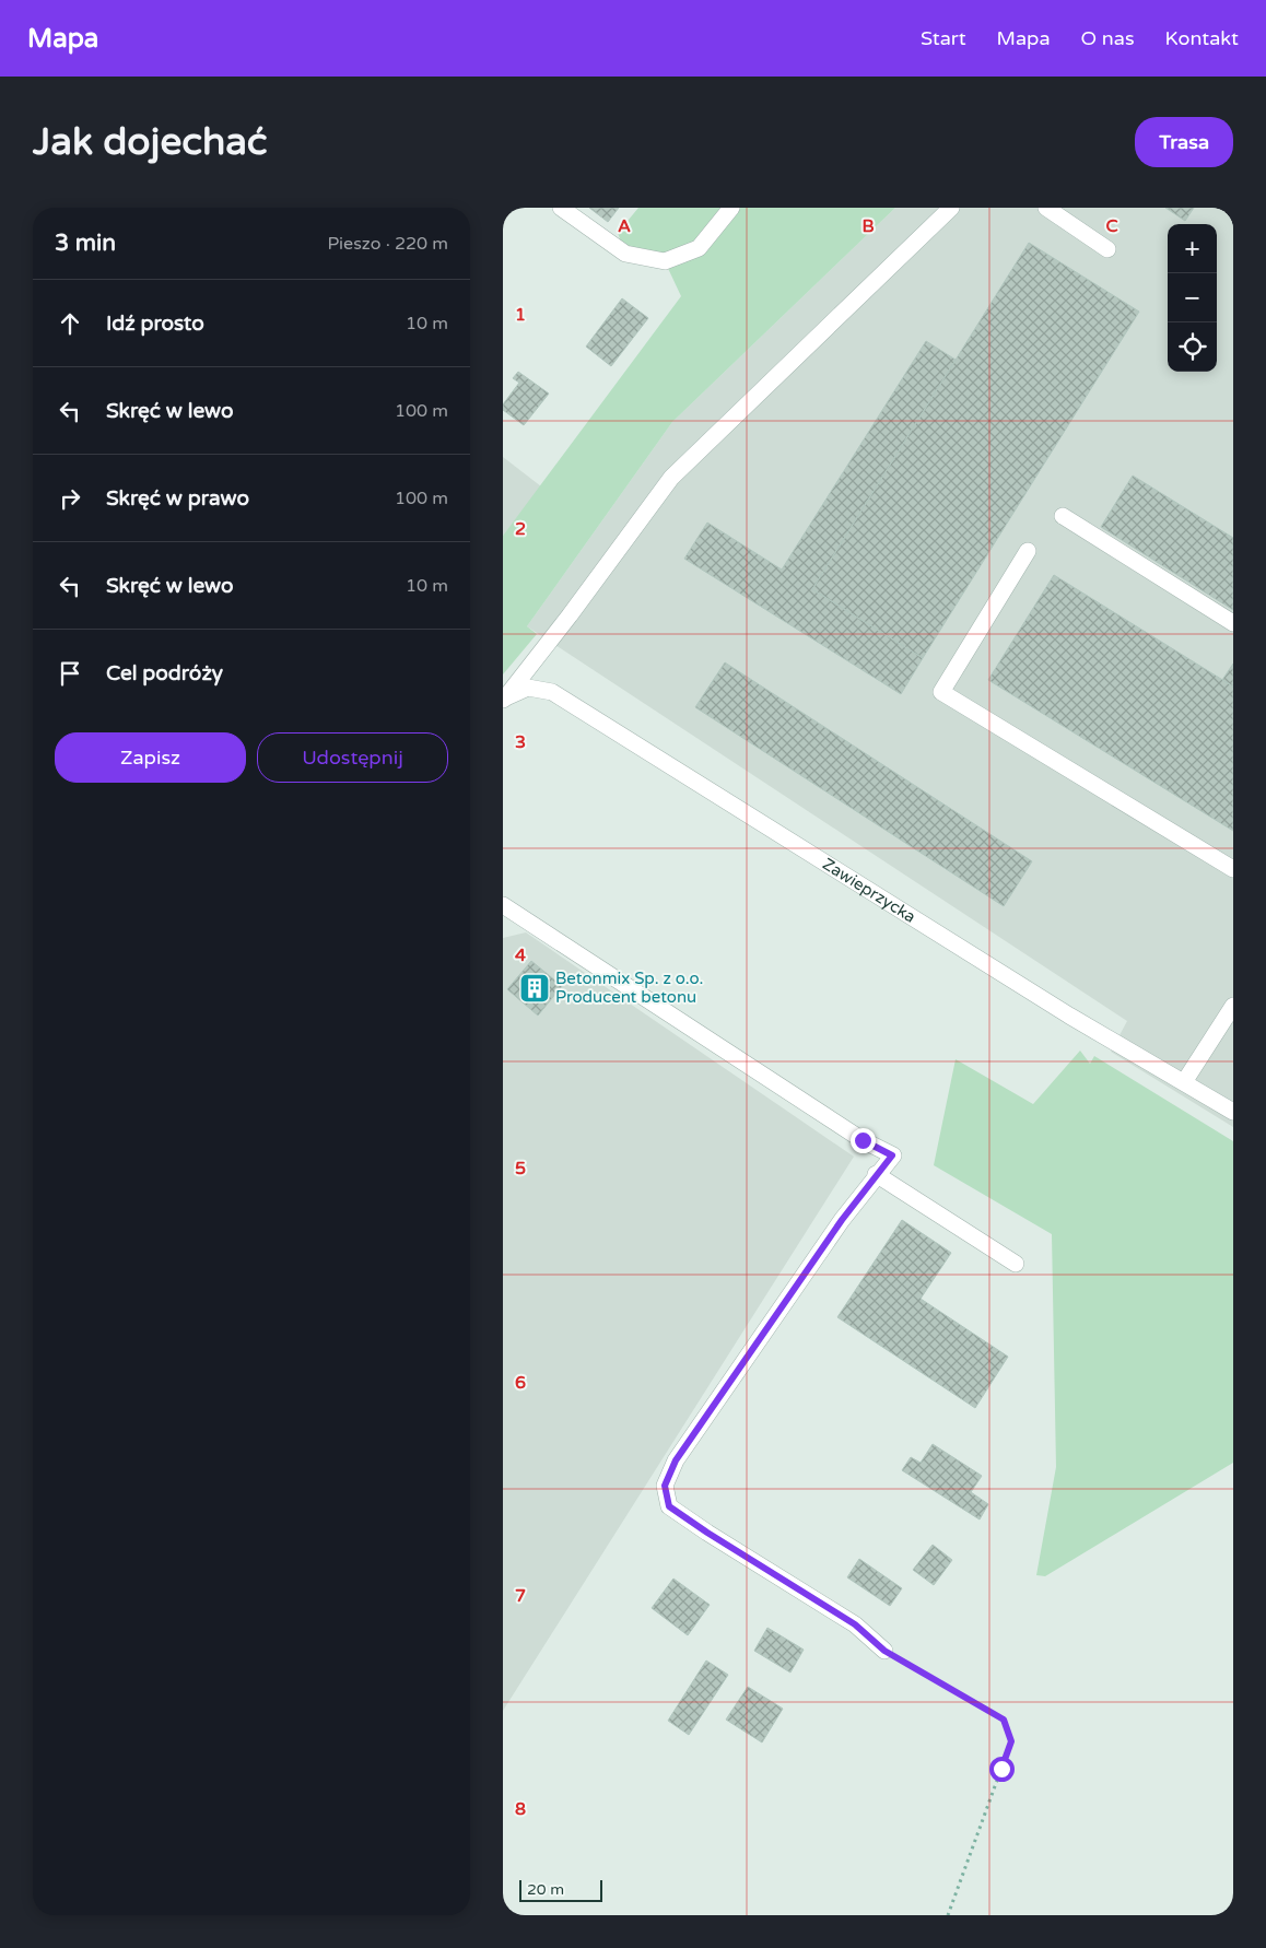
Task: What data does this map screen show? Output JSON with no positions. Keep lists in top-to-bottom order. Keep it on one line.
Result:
{"streets":{"street":["Zawieprzycka"]},"places":{"building":["Betonmix Sp. z o.o. Producent betonu"]},"scale_bar":"20 m","page":{"header":"Mapa","nav":["Start","Mapa","O nas","Kontakt"],"buttons":["Trasa",["Zapisz","Udostępnij"]],"title":"Jak dojechać","heading":["3 min","Pieszo · 220 m"],"map_buttons":["+","−"],"list":[["Idź prosto","10 m"],["Skręć w lewo","100 m"],["Skręć w prawo","100 m"],["Skręć w lewo","10 m"],"Cel podróży"],"scale":"20 m"},"grid":{"columns":["A","B","C"],"rows":["1","2","3","4","5","6","7","8"]}}
